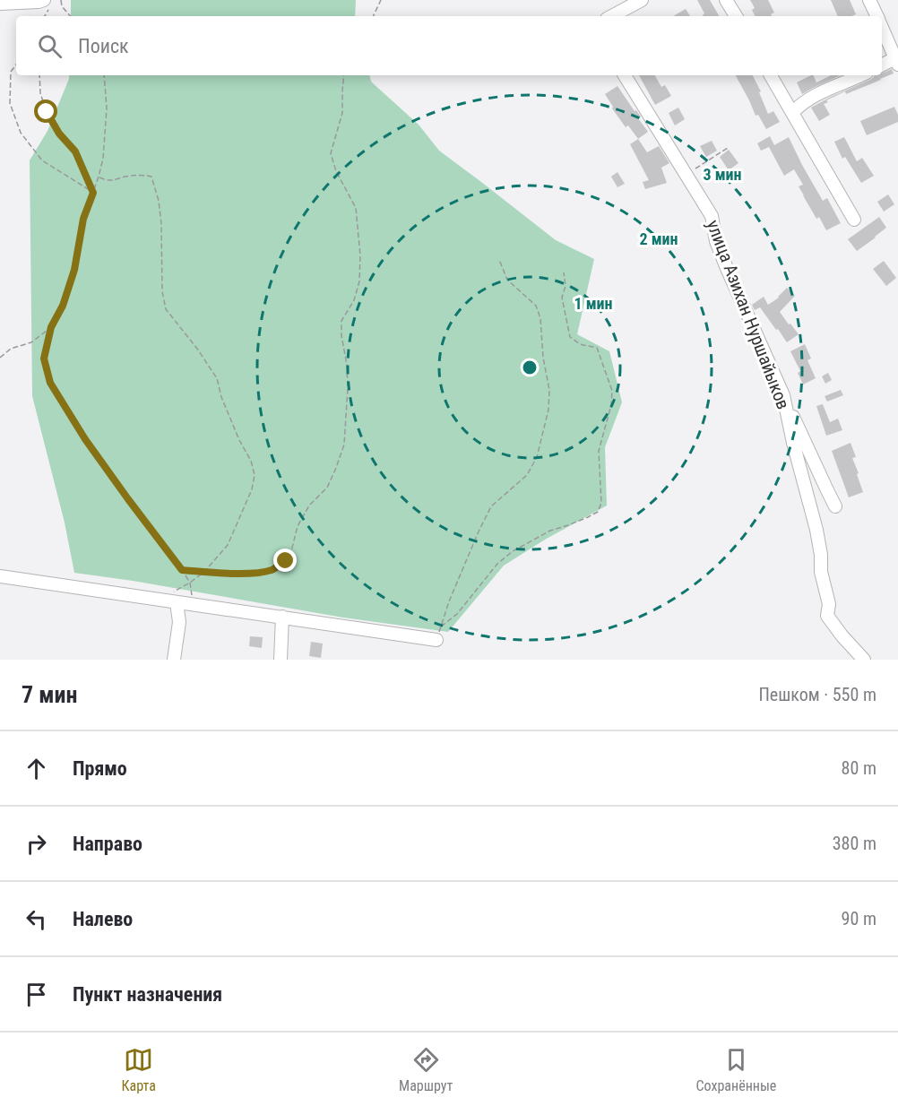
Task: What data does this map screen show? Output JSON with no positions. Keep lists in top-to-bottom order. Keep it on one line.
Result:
{"streets":{"street":["улица Азихан Нуршайыков"]},"page":{"search":"Поиск","heading":["7 мин","Пешком · 550 m"],"list":[["Прямо","80 m"],["Направо","380 m"],["Налево","90 m"],"Пункт назначения"],"nav":["Карта","Маршрут","Сохранённые"]},"rings":["3 мин","2 мин","1 мин"]}
